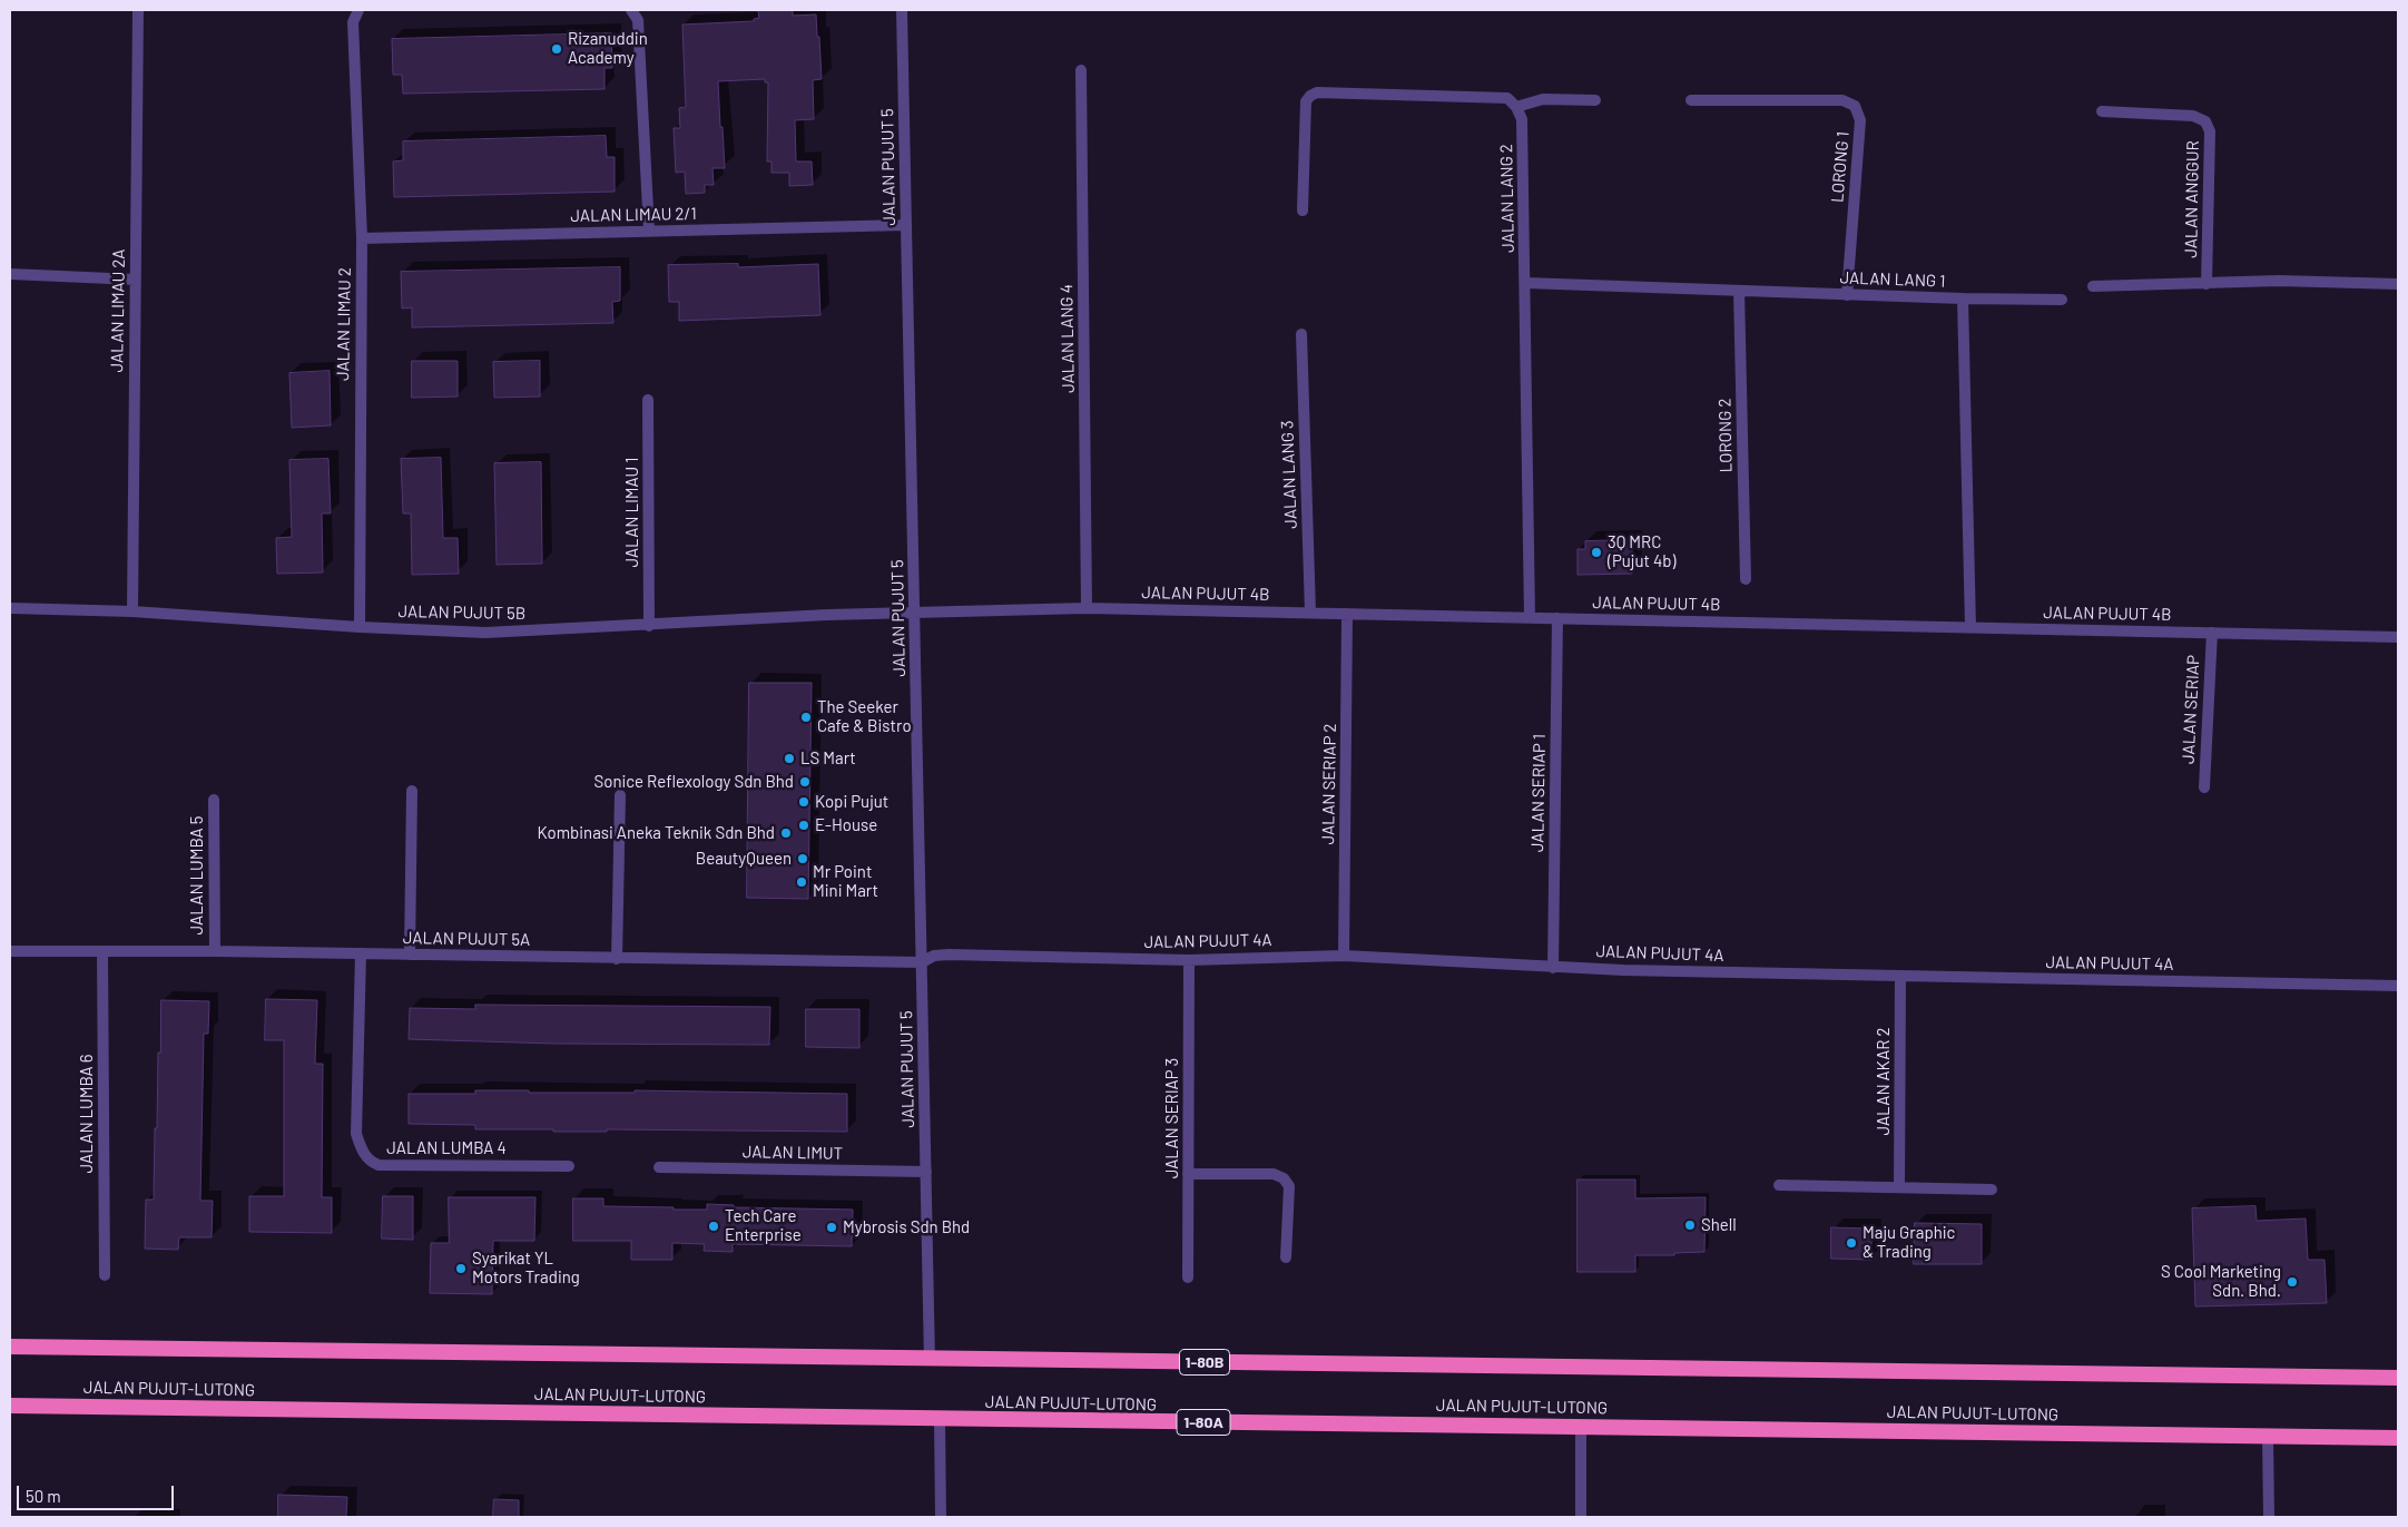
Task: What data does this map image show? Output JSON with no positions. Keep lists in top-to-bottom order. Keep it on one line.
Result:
{"streets":{"highway":["1-80B","JALAN PUJUT-LUTONG","1-80A"],"street":["JALAN PUJUT 5","LORONG 1","JALAN LANG 2","JALAN ANGGUR","JALAN LIMAU 2/1","JALAN LANG 1","JALAN LIMAU 2A","JALAN LIMAU 2","JALAN LANG 4","LORONG 2","JALAN LANG 3","JALAN LIMAU 1","JALAN PUJUT 4B","JALAN PUJUT 5B","JALAN SERIAP","JALAN SERIAP 2","JALAN SERIAP 1","JALAN LUMBA 5","JALAN PUJUT 5A","JALAN PUJUT 4A","JALAN AKAR 2","JALAN LUMBA 6","JALAN SERIAP 3","JALAN LUMBA 4","JALAN LIMUT"]},"crossings":[["JALAN PUJUT 5","JALAN LIMAU 2/1"],["JALAN PUJUT 5","JALAN PUJUT 4B"],["JALAN PUJUT 5","JALAN PUJUT 5B"],["JALAN PUJUT 5","JALAN PUJUT 5A"],["JALAN PUJUT 5","JALAN PUJUT 4A"],["JALAN PUJUT 5","JALAN LIMUT"],["JALAN PUJUT 5","1-80B"],["LORONG 1","JALAN LANG 1"],["JALAN LANG 2","JALAN LANG 1"],["JALAN LANG 2","JALAN PUJUT 4B"],["JALAN LIMAU 2/1","JALAN LIMAU 2"],["JALAN LANG 1","LORONG 2"],["JALAN LANG 1","JALAN PUJUT 4B"],["JALAN LIMAU 2A","JALAN PUJUT 5B"],["JALAN LIMAU 2","JALAN PUJUT 5B"],["JALAN LANG 4","JALAN PUJUT 4B"],["JALAN LANG 3","JALAN PUJUT 4B"],["JALAN LIMAU 1","JALAN PUJUT 5B"],["JALAN PUJUT 4B","JALAN PUJUT 5B"],["JALAN PUJUT 4B","JALAN SERIAP"],["JALAN PUJUT 4B","JALAN SERIAP 2"],["JALAN PUJUT 4B","JALAN SERIAP 1"],["JALAN SERIAP 2","JALAN PUJUT 4A"],["JALAN SERIAP 1","JALAN PUJUT 4A"],["JALAN LUMBA 5","JALAN PUJUT 5A"],["JALAN PUJUT 5A","JALAN PUJUT 4A"],["JALAN PUJUT 5A","JALAN LUMBA 6"],["JALAN PUJUT 5A","JALAN LUMBA 4"],["JALAN PUJUT 4A","JALAN AKAR 2"],["JALAN PUJUT 4A","JALAN SERIAP 3"]],"places":["Rizanuddin Academy","3Q MRC (Pujut 4b)","The Seeker Cafe & Bistro","LS Mart","Sonice Reflexology Sdn Bhd","Kopi Pujut","E-House","Kombinasi Aneka Teknik Sdn Bhd","BeautyQueen","Mr Point Mini Mart","Shell","Tech Care Enterprise","Mybrosis Sdn Bhd","Maju Graphic & Trading","Syarikat YL Motors Trading","S Cool Marketing Sdn. Bhd."],"scale_bar":"50 m"}
